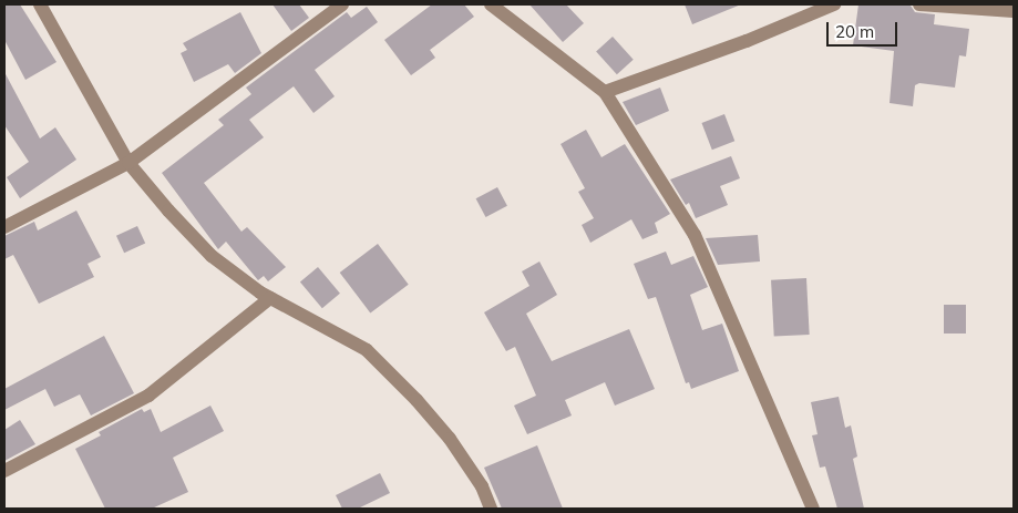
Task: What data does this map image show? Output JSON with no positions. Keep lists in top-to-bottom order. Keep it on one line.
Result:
{"scale_bar":"20 m"}
